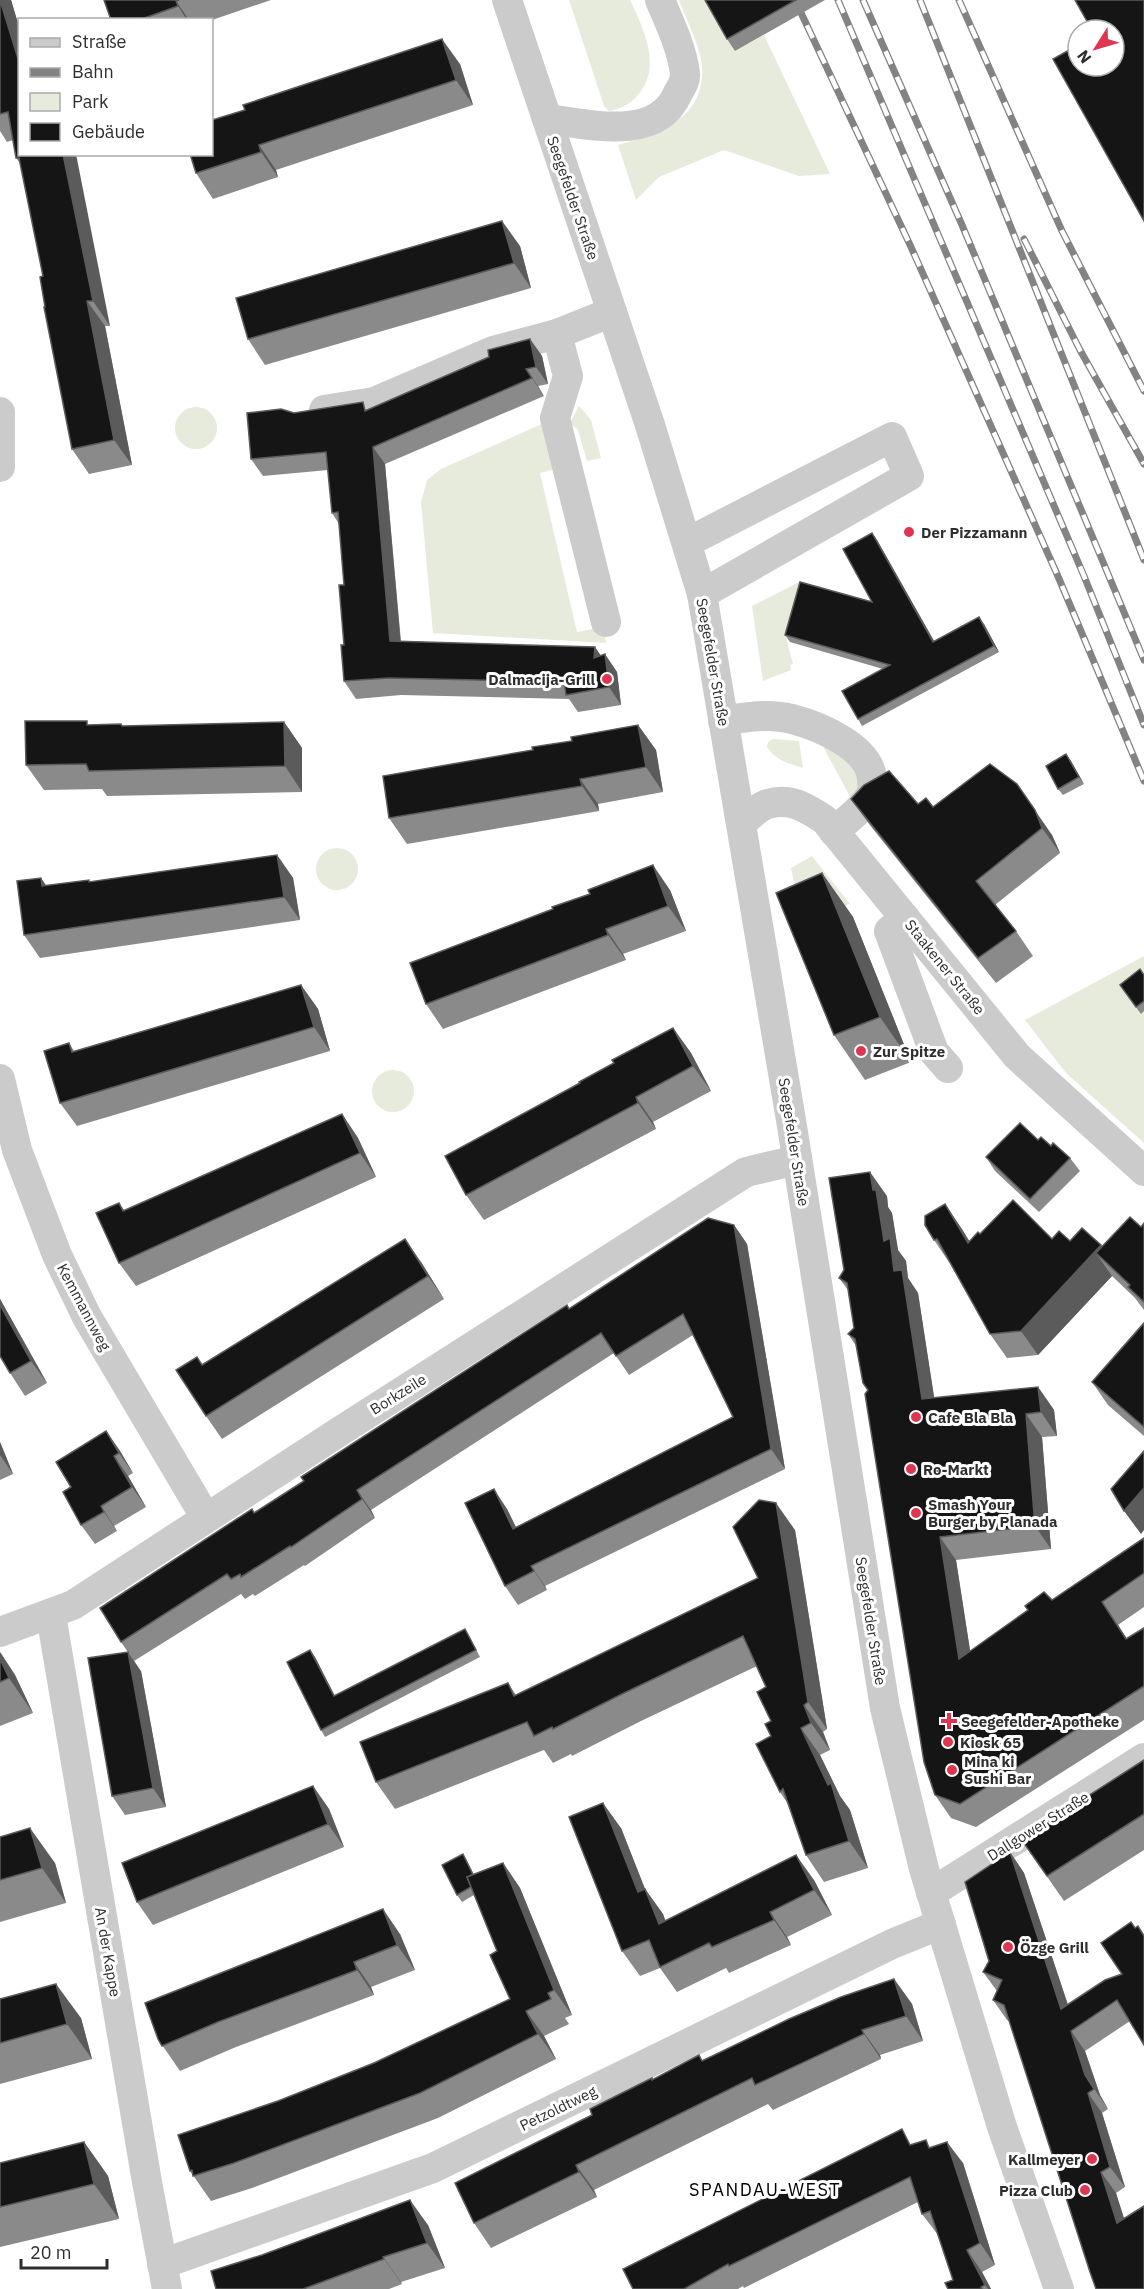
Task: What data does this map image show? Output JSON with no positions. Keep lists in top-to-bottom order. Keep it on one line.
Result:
{"streets":{"street":["Seegefelder Straße","Staakener Straße","Kemmannweg","Borkzeile","Dallgower Straße","An der Kappe","Petzoldtweg"]},"crossings":[["Seegefelder Straße","Staakener Straße"],["Seegefelder Straße","Borkzeile"],["Seegefelder Straße","Dallgower Straße"],["Seegefelder Straße","Petzoldtweg"],["Kemmannweg","Borkzeile"],["Borkzeile","An der Kappe"],["An der Kappe","Petzoldtweg"]],"districts":["SPANDAU-WEST"],"places":{"other":["Der Pizzamann","Dalmacija-Grill","Zur Spitze","Cafe Bla Bla","Ro-Markt","Smash Your Burger by Planada","Kiosk 65","Mina ki Sushi Bar","Özge Grill","Kallmeyer","Pizza Club"],"health":["Seegefelder-Apotheke"]},"legend":["Straße","Bahn","Park","Gebäude"],"scale_bar":"20 m","north":"bottom left"}
